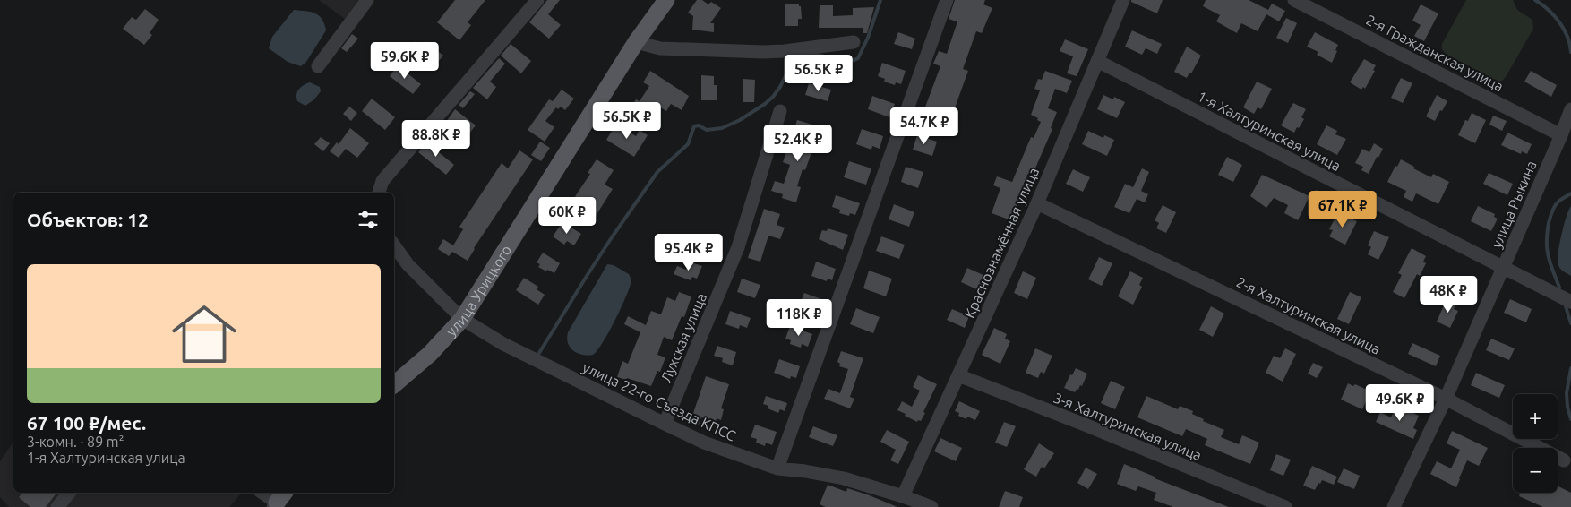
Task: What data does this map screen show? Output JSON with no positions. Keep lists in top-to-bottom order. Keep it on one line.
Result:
{"streets":{"main road":["улица Урицкого"],"street":["2-я Гражданская улица","1-я Халтуринская улица","улица Рыкина","Краснознамённая улица","2-я Халтуринская улица","Лухская улица","улица 22-го Съезда КПСС","3-я Халтуринская улица"]},"crossings":[["2-я Гражданская улица","улица Рыкина"],["1-я Халтуринская улица","улица Рыкина"],["1-я Халтуринская улица","Краснознамённая улица"],["улица Рыкина","2-я Халтуринская улица"],["Краснознамённая улица","2-я Халтуринская улица"],["Краснознамённая улица","улица 22-го Съезда КПСС"],["Краснознамённая улица","3-я Халтуринская улица"],["улица Урицкого","улица 22-го Съезда КПСС"],["Лухская улица","улица 22-го Съезда КПСС"]],"page":{"price":["59.6K ₽","56.5K ₽","56.5K ₽","54.7K ₽","88.8K ₽","52.4K ₽","67.1K ₽","60K ₽","95.4K ₽","48K ₽","118K ₽","49.6K ₽"],"heading":"Объектов: 12","list":[{"name":"67 100 ₽/мес.","note":"3-комн. · 89 m² · 1-я Халтуринская улица"}],"map_buttons":["+","−"]}}
